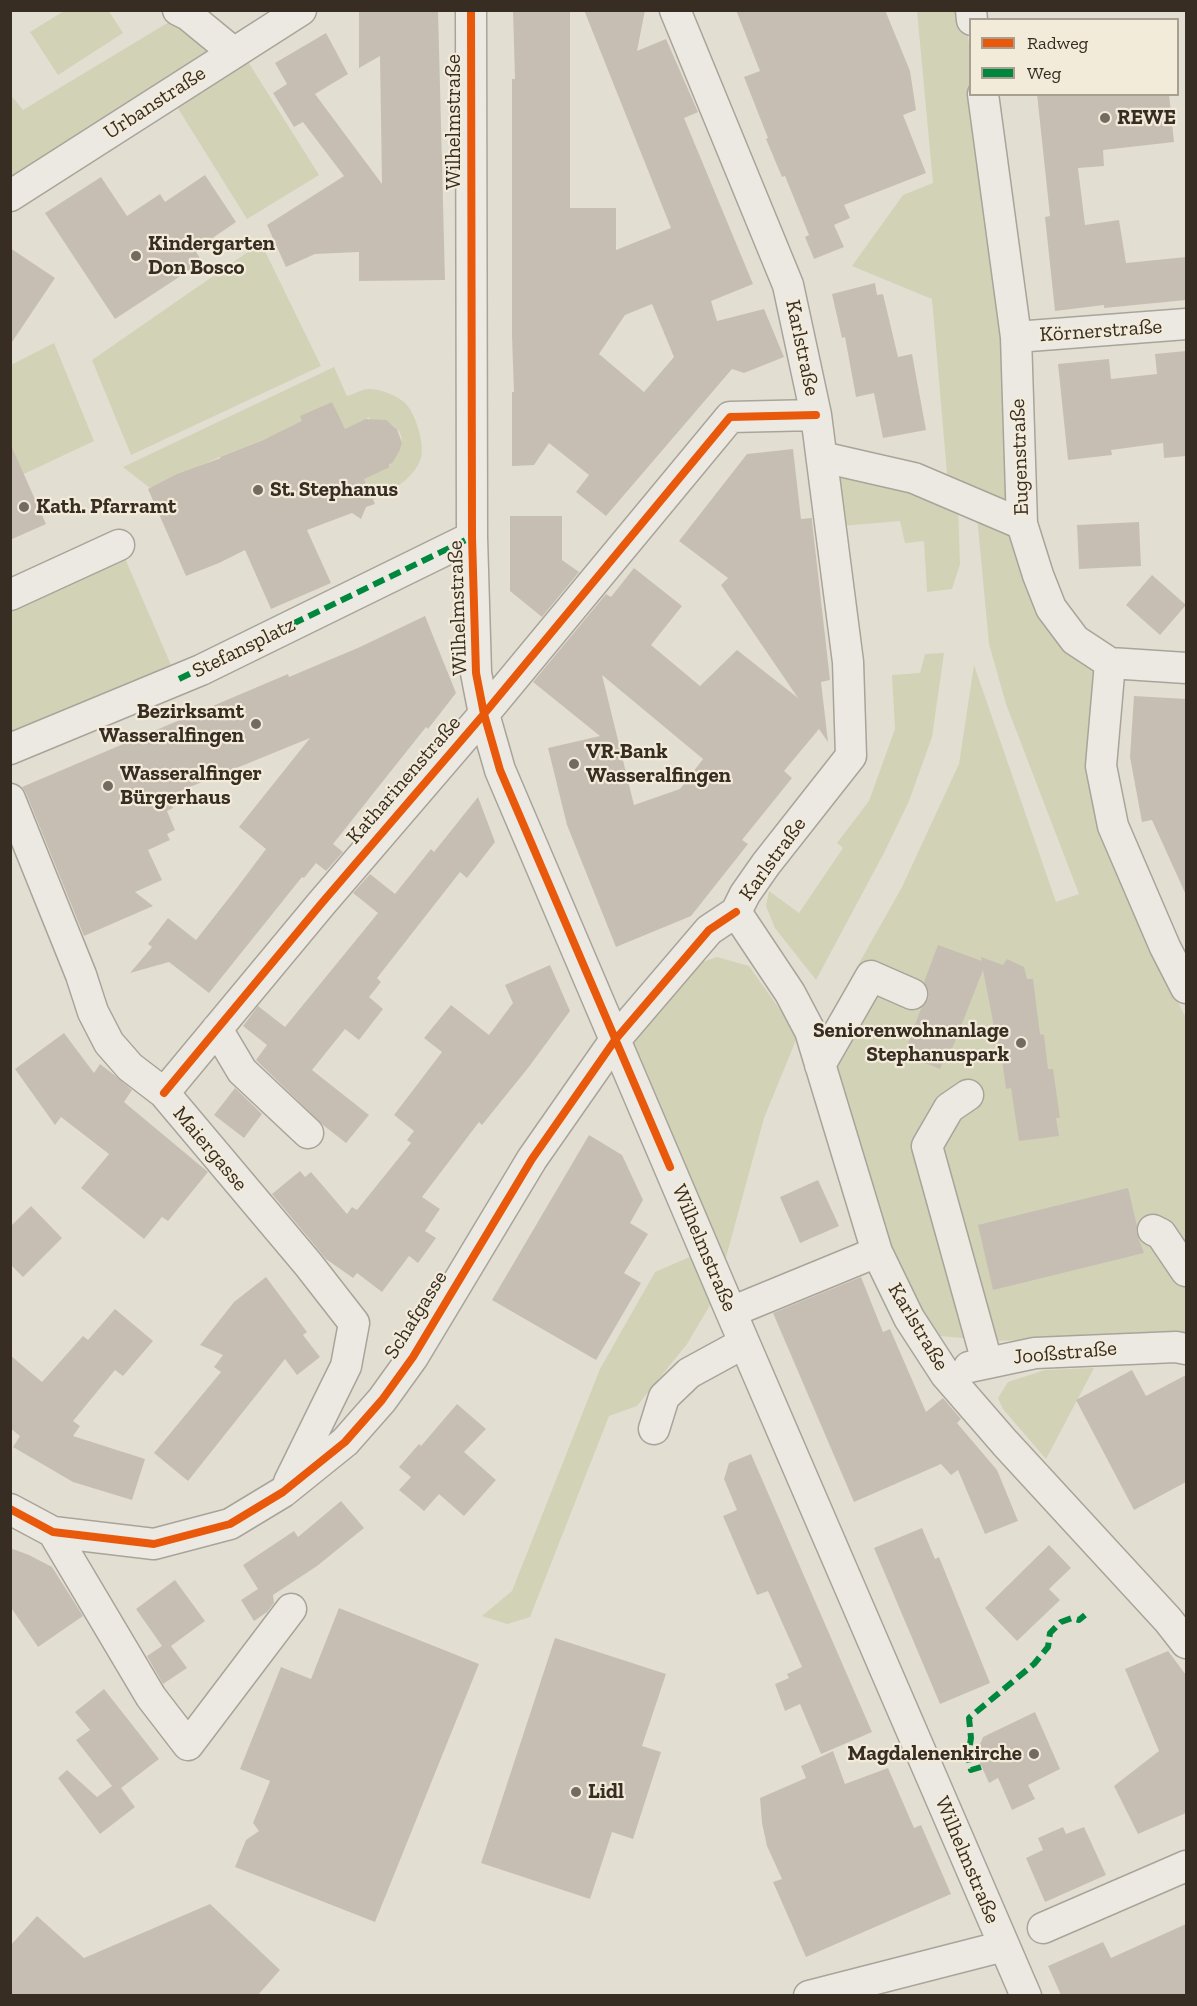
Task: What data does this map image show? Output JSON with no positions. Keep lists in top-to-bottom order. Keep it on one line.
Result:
{"streets":{"street":["Urbanstraße","Wilhelmstraße","Körnerstraße","Karlstraße","Eugenstraße","Stefansplatz","Katharinenstraße","Maiergasse","Schafgasse","Jooßstraße"]},"crossings":[["Wilhelmstraße","Stefansplatz"],["Wilhelmstraße","Katharinenstraße"],["Wilhelmstraße","Schafgasse"],["Körnerstraße","Eugenstraße"],["Karlstraße","Katharinenstraße"],["Karlstraße","Schafgasse"],["Karlstraße","Jooßstraße"],["Katharinenstraße","Maiergasse"],["Maiergasse","Schafgasse"]],"places":["REWE","Kindergarten Don Bosco","St. Stephanus","Kath. Pfarramt","Bezirksamt Wasseralfingen","VR-Bank Wasseralfingen","Wasseralfinger Bürgerhaus","Seniorenwohnanlage Stephanuspark","Magdalenenkirche","Lidl"],"legend":["Radweg","Weg"]}
